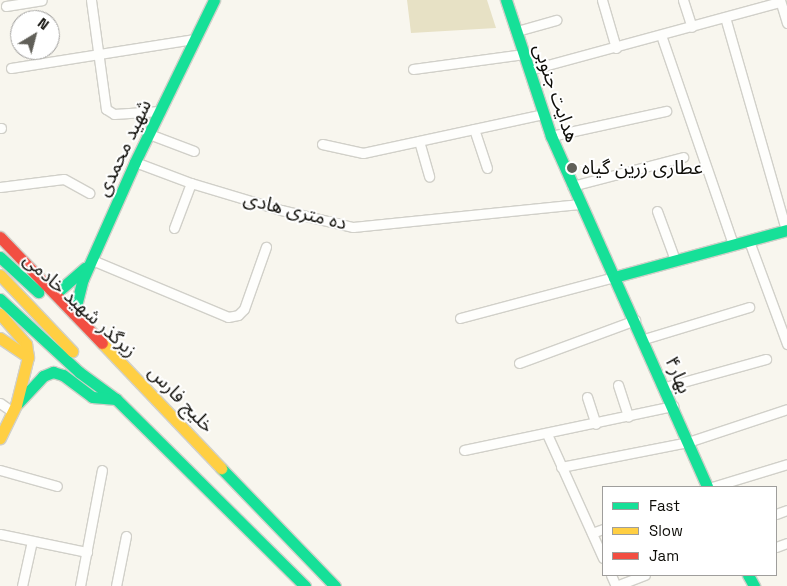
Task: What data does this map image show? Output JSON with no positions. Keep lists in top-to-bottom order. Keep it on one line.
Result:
{"streets":{"main road":["هدایت جنوبی","شهید محمدی","زیرگذر شهید خادمی","بهار۴","خلیج فارس"],"street":["ده متری هادی"]},"crossings":[["هدایت جنوبی","ده متری هادی"],["هدایت جنوبی","بهار۴"],["شهید محمدی","ده متری هادی"],["شهید محمدی","خلیج فارس"],["زیرگذر شهید خادمی","خلیج فارس"]],"places":["عطاری زرین گیاه"],"legend":["Fast","Slow","Jam"],"north":"top right"}
